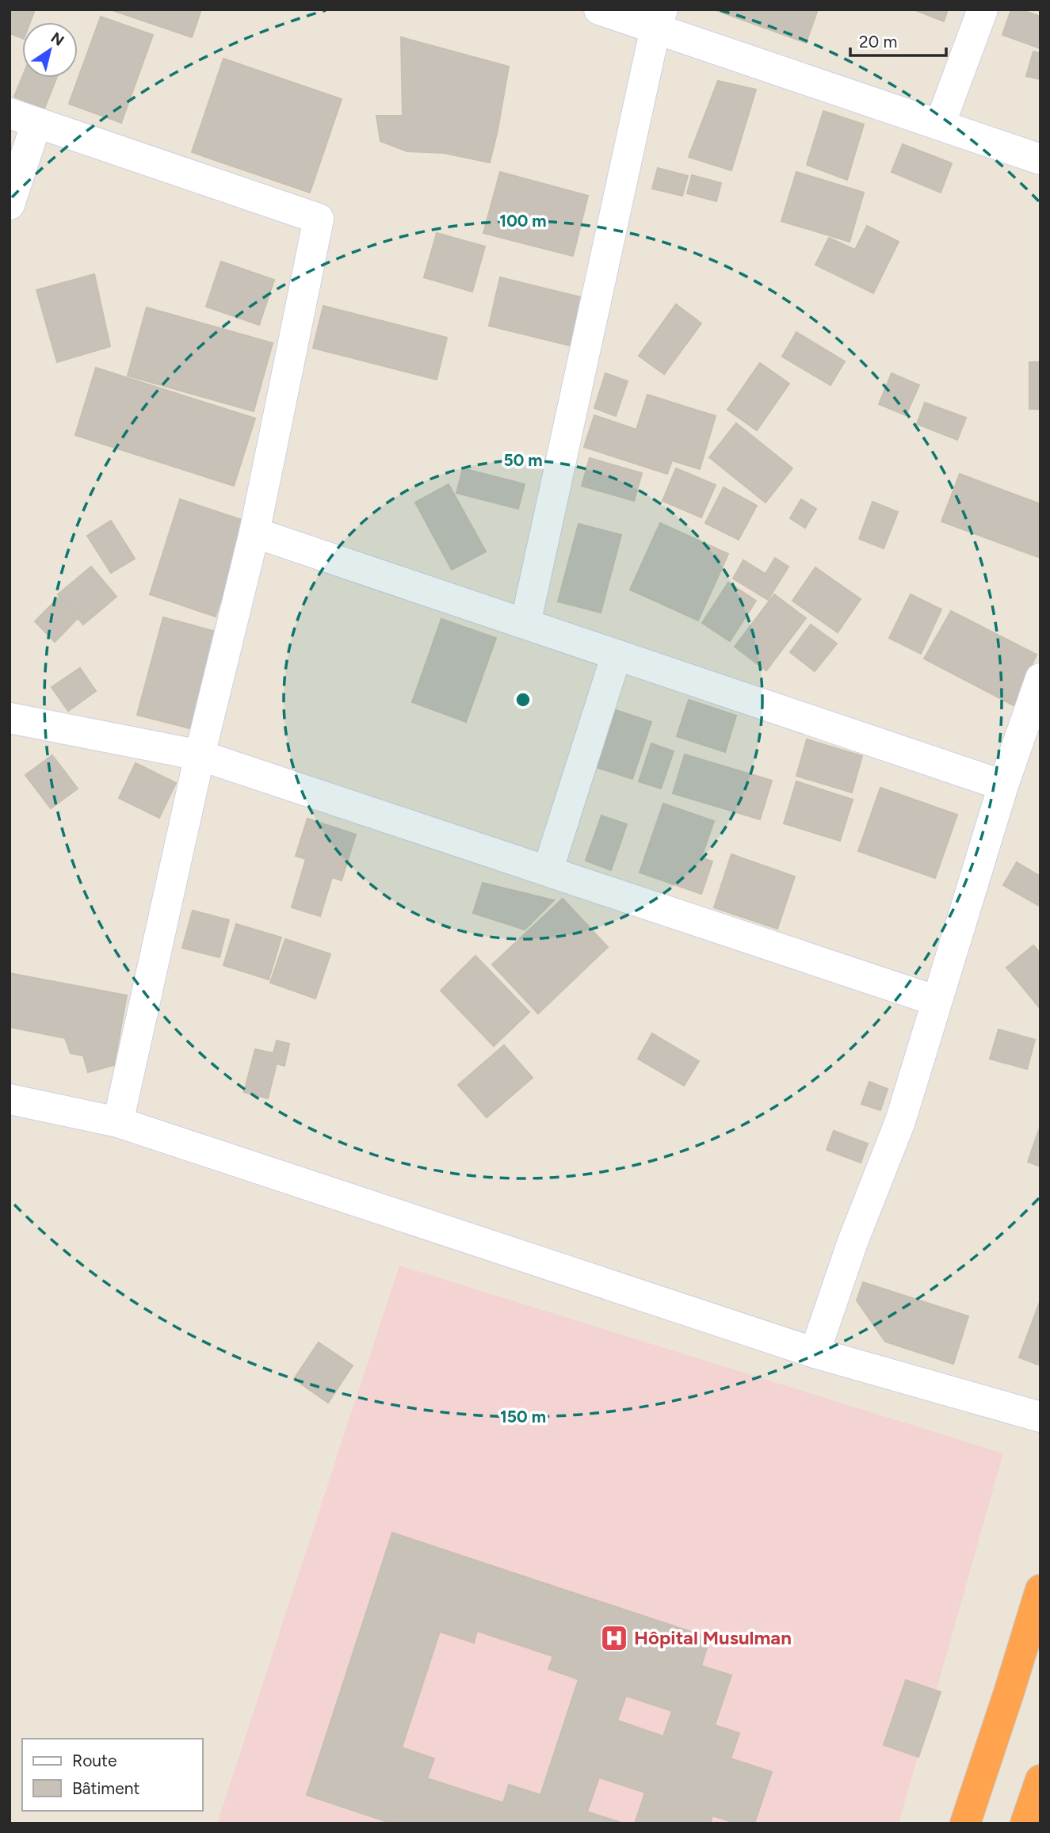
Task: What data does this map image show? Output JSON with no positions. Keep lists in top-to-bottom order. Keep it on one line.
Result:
{"places":{"hospital":["Hôpital Musulman"]},"legend":["Route","Bâtiment"],"scale_bar":"20 m","north":"top right","rings":["100 m","50 m","150 m"]}
